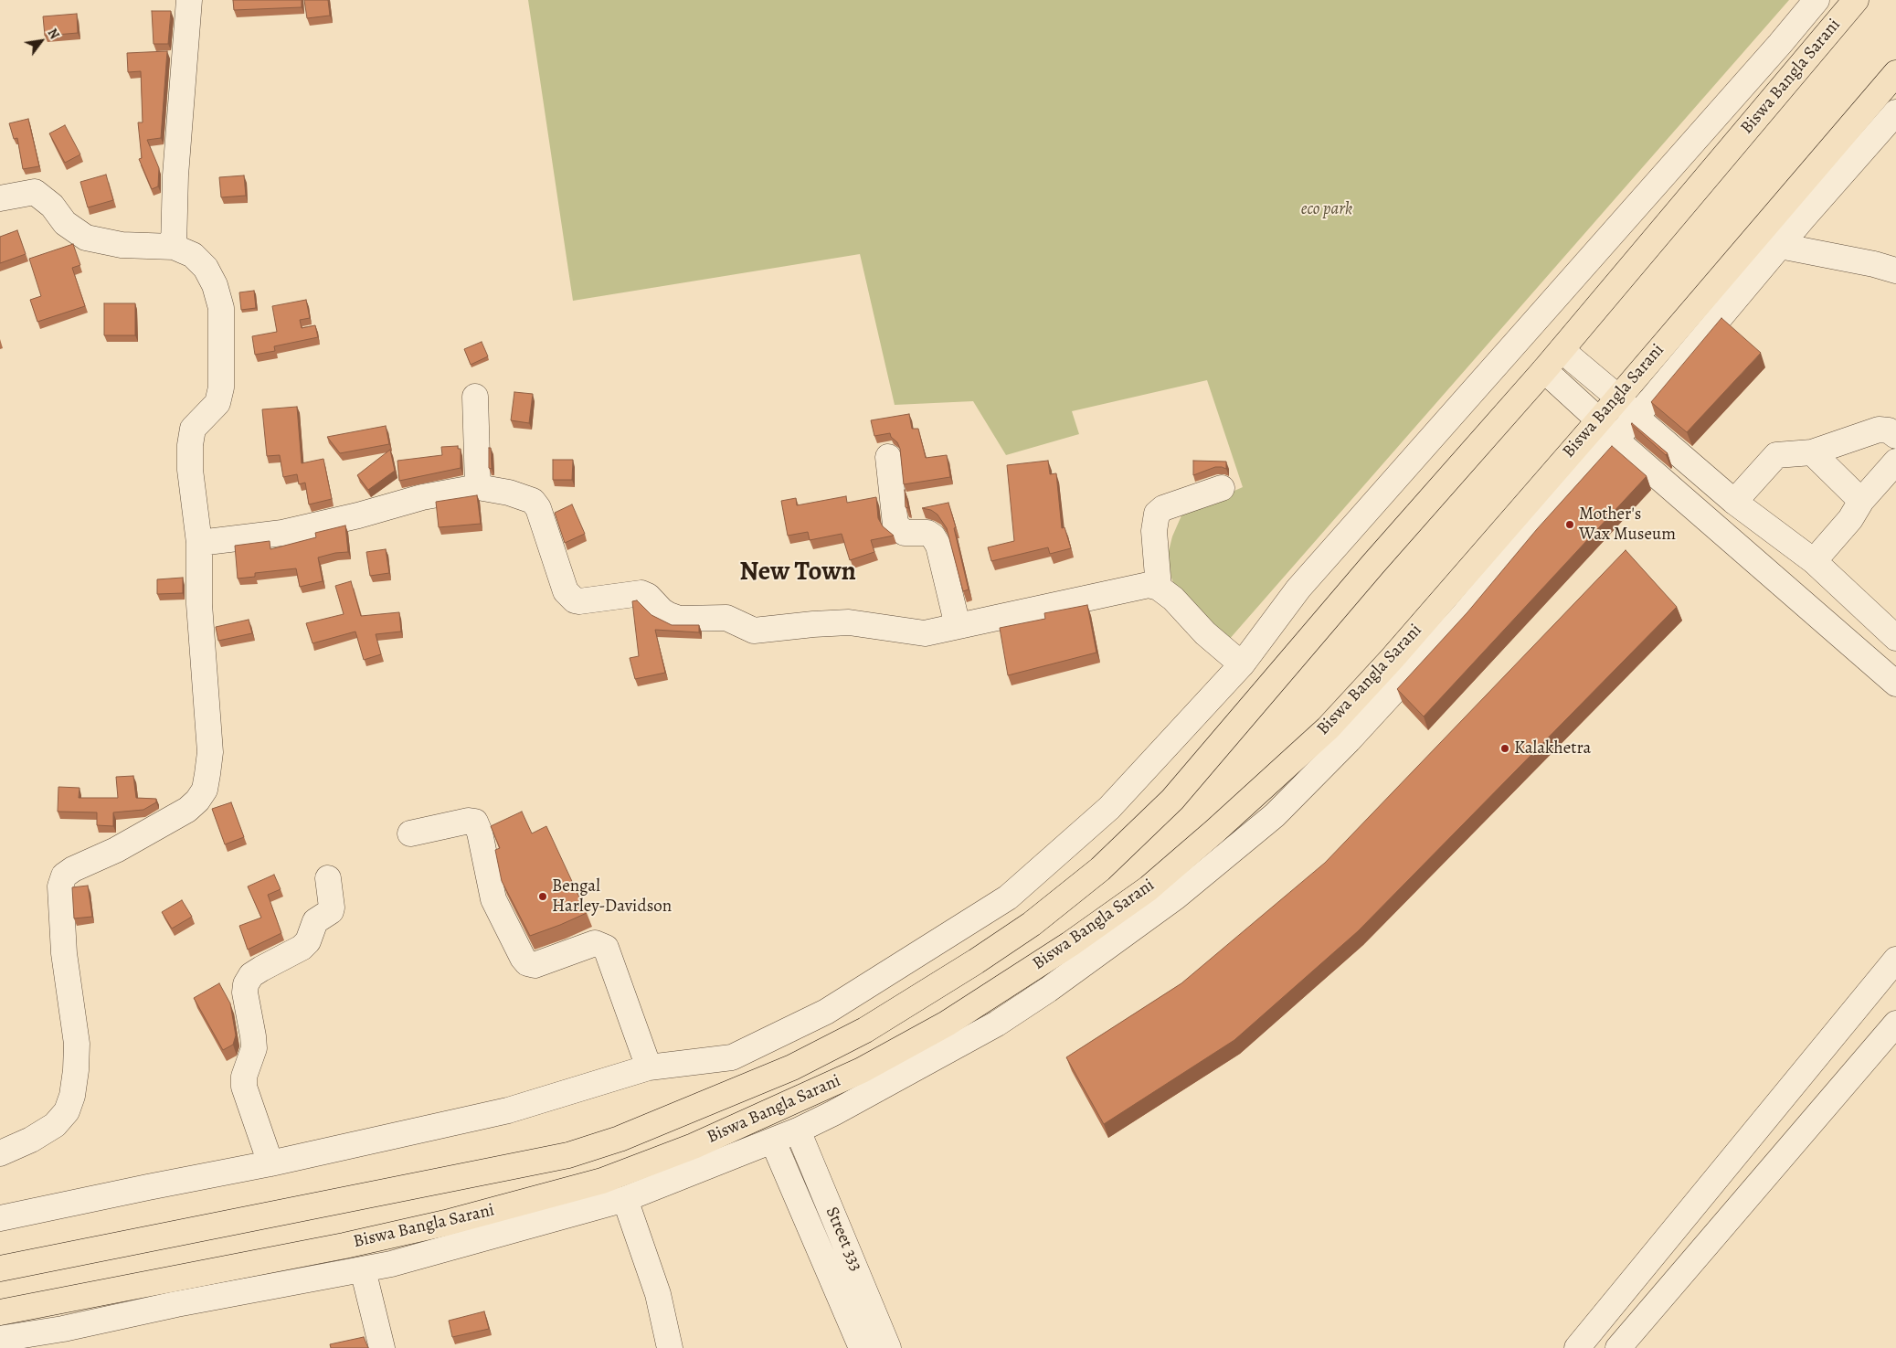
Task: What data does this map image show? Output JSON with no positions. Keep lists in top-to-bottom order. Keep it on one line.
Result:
{"streets":{"main road":["Biswa Bangla Sarani"],"street":["Street 333"]},"districts":["New Town"],"parks":["eco park"],"places":["Mother's Wax Museum","Kalakhetra","Bengal Harley-Davidson"],"north":"top right"}
